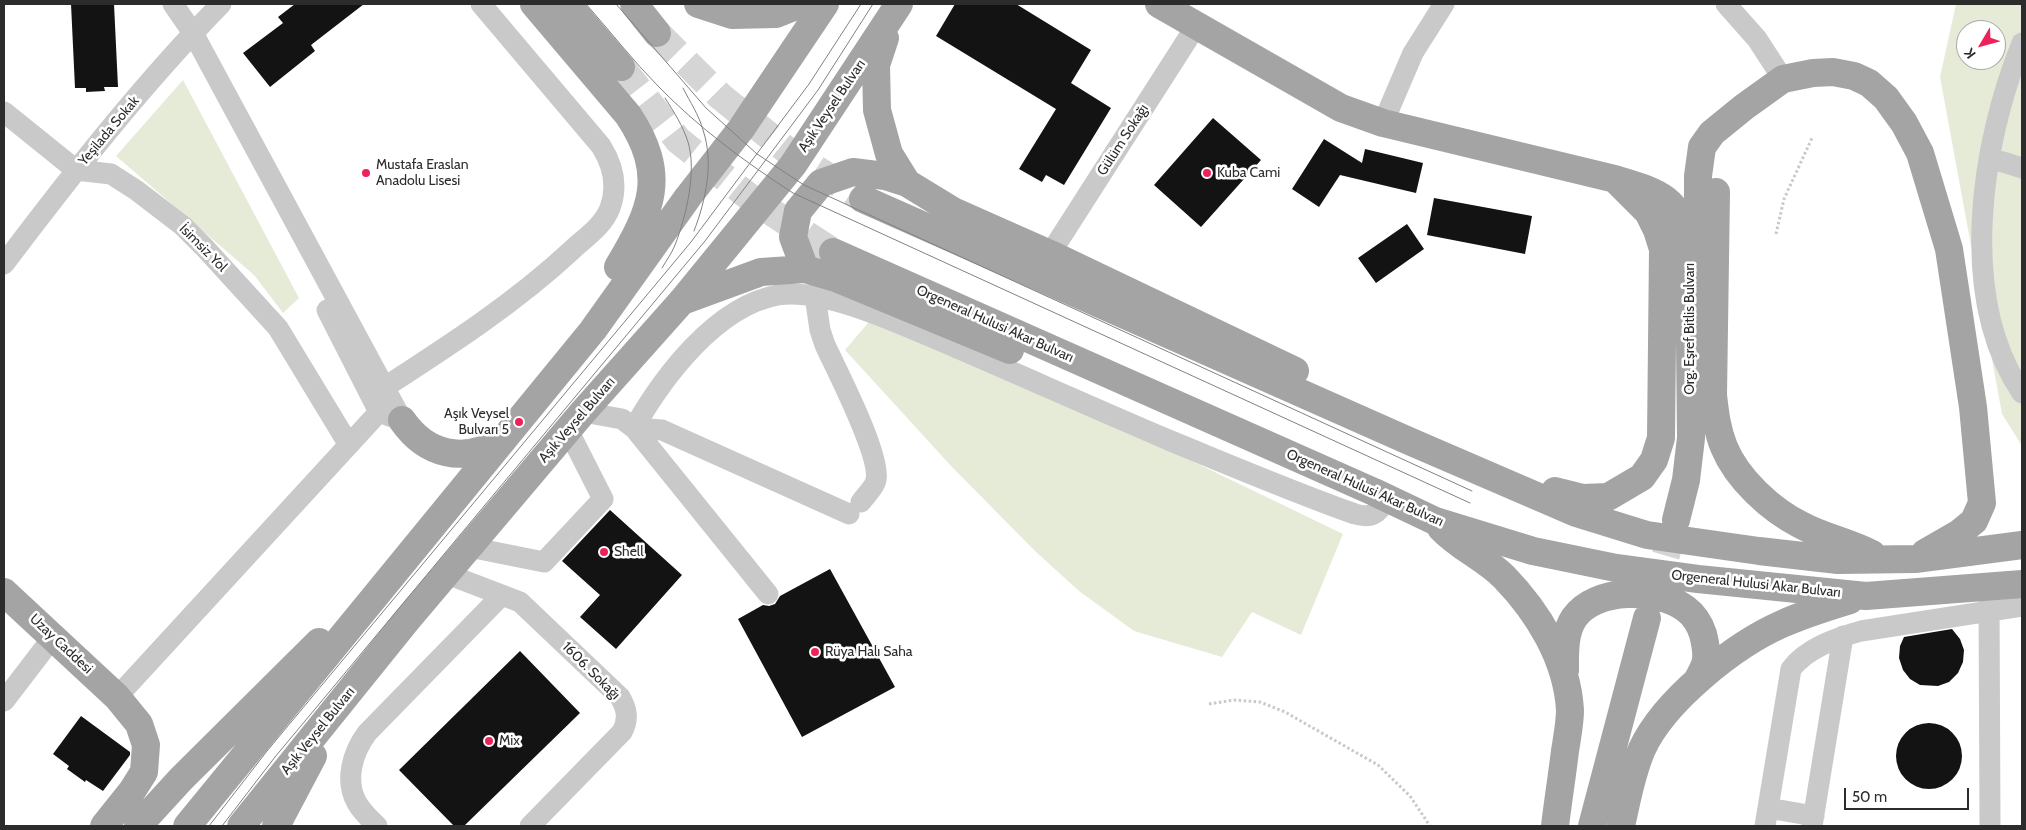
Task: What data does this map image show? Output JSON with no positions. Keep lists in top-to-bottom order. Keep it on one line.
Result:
{"streets":{"main road":["Aşık Veysel Bulvarı","Orgeneral Hulusi Akar Bulvarı","Org. Eşref Bitlis Bulvarı","Uzay Caddesi"],"street":["Yeşilada Sokak","Gülüm Sokağı","İsimsiz Yol","1606. Sokağı"]},"crossings":[["Aşık Veysel Bulvarı","1606. Sokağı"],["Yeşilada Sokak","İsimsiz Yol"],["Gülüm Sokağı","Org. Eşref Bitlis Bulvarı"]],"places":["Mustafa Eraslan Anadolu Lisesi","Kuba Cami","Aşık Veysel Bulvarı 5","Shell","Rüya Halı Saha","Mix"],"scale_bar":"50 m","north":"bottom left"}
